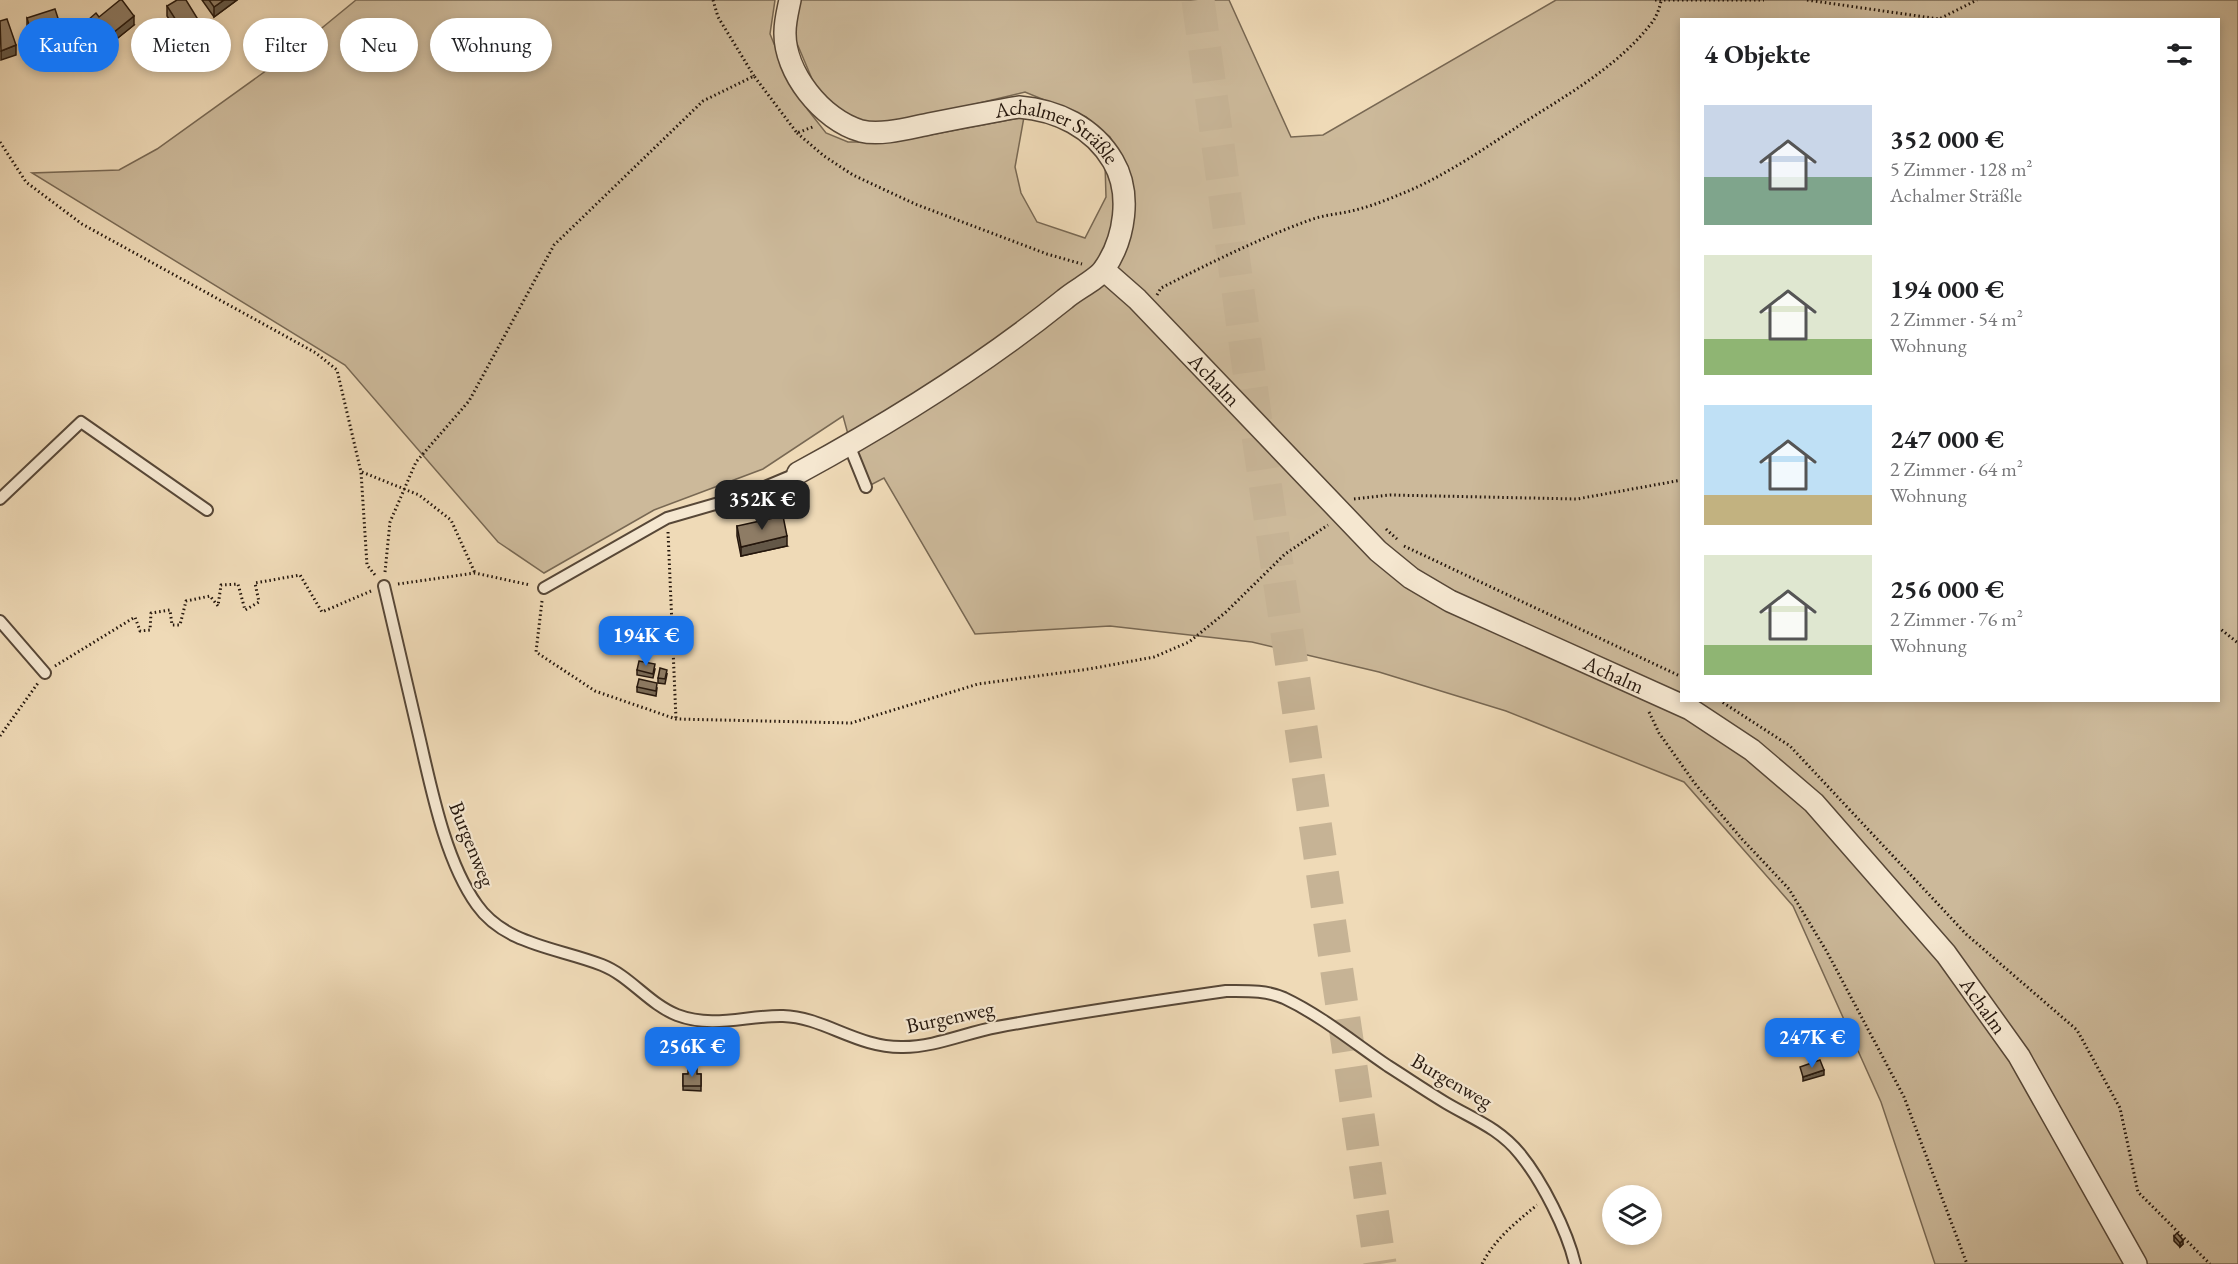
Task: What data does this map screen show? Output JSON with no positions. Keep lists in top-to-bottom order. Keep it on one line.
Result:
{"streets":{"street":["Achalmer Sträßle","Achalm"],"lane":["Burgenweg"]},"crossings":[["Achalmer Sträßle","Achalm"]],"page":{"chip":["Kaufen","Mieten","Filter","Neu","Wohnung"],"heading":"4 Objekte","list":[{"name":"352 000 €","note":"5 Zimmer · 128 m² · Achalmer Sträßle"},{"name":"194 000 €","note":"2 Zimmer · 54 m² · Wohnung"},{"name":"247 000 €","note":"2 Zimmer · 64 m² · Wohnung"},{"name":"256 000 €","note":"2 Zimmer · 76 m² · Wohnung"}],"price":["352K €","194K €","247K €","256K €"]}}
